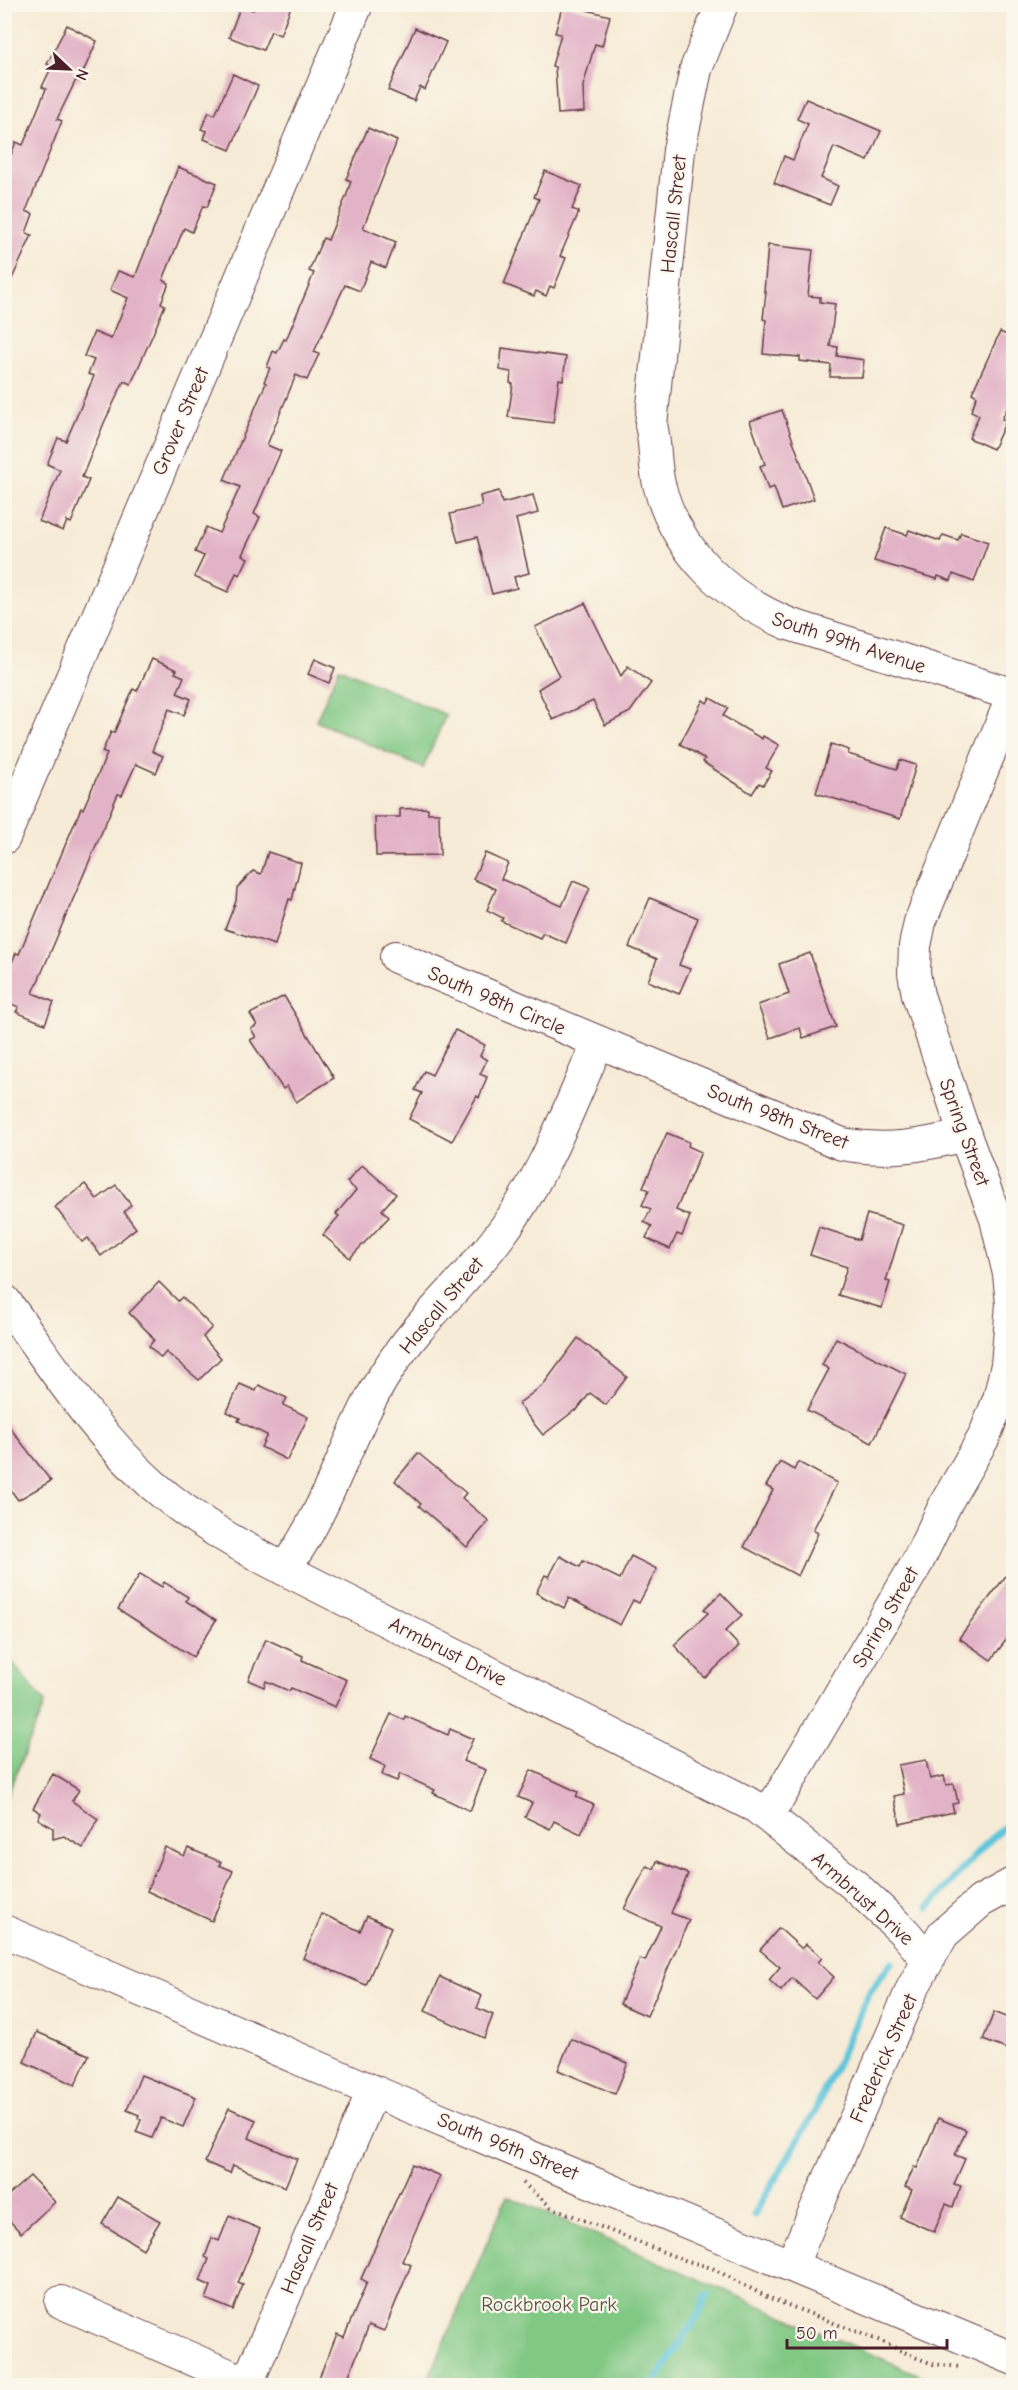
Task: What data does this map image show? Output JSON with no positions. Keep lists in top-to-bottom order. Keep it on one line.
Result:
{"streets":{"street":["Hascall Street","Grover Street","South 99th Avenue","South 98th Circle","South 98th Street","Spring Street","Armbrust Drive","Frederick Street","South 96th Street"]},"crossings":[["Hascall Street","South 99th Avenue"],["Hascall Street","South 98th Circle"],["Hascall Street","South 98th Street"],["Hascall Street","Armbrust Drive"],["Hascall Street","South 96th Street"],["South 99th Avenue","Spring Street"],["South 98th Circle","South 98th Street"],["South 98th Street","Spring Street"],["Spring Street","Armbrust Drive"],["Armbrust Drive","Frederick Street"],["Frederick Street","South 96th Street"]],"parks":["Rockbrook Park"],"scale_bar":"50 m","north":"bottom right"}
